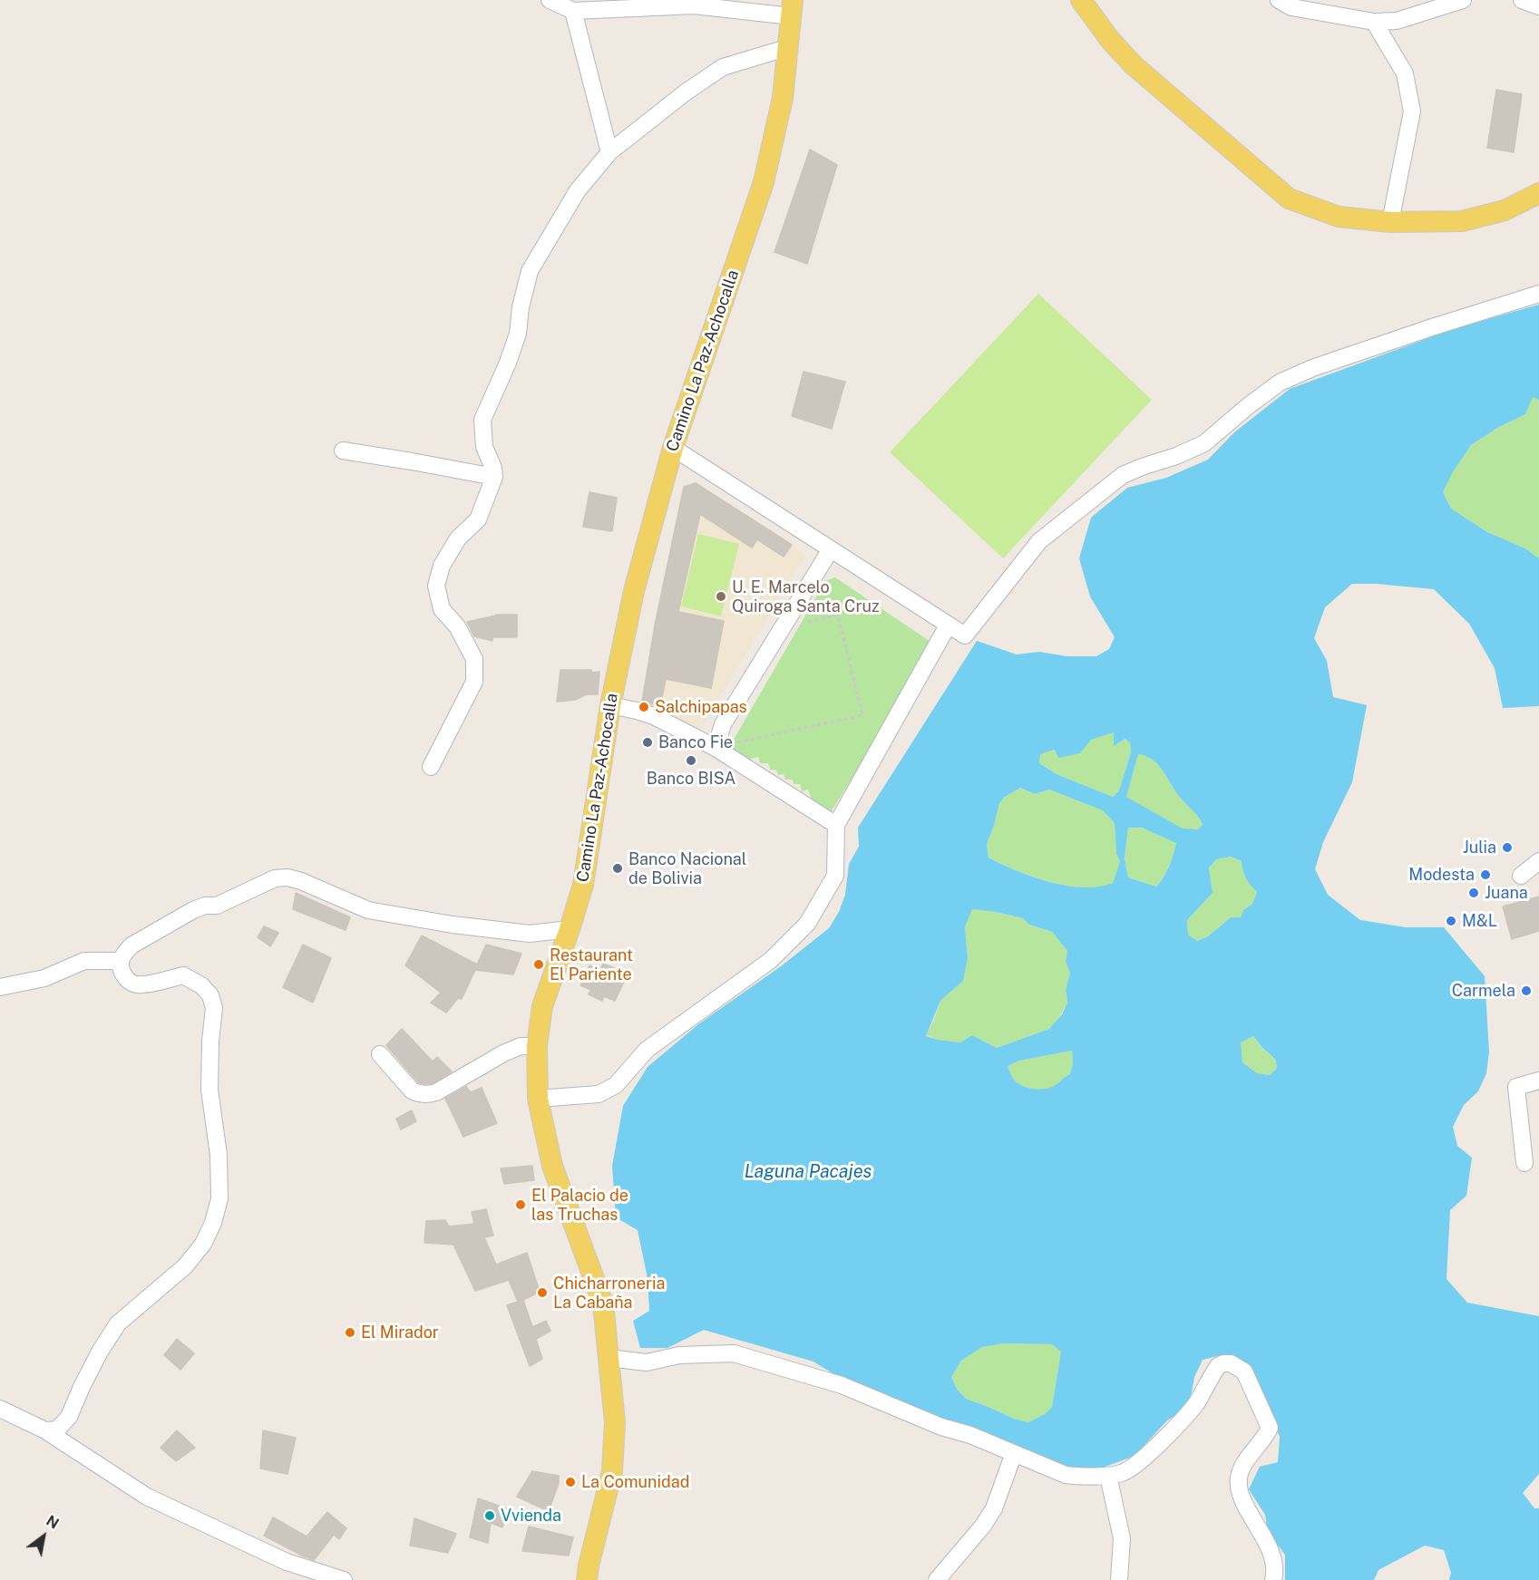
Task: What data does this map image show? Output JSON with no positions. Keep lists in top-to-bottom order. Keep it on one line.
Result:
{"streets":{"main road":["Camino La Paz-Achocalla"]},"water":["Laguna Pacajes"],"places":["U. E. Marcelo Quiroga Santa Cruz","Salchipapas","Banco Fie","Banco BISA","Julia","Banco Nacional de Bolivia","Modesta","Juana","M&L","Restaurant El Pariente","Carmela","El Palacio de las Truchas","Chicharroneria La Cabaña","El Mirador","La Comunidad","Vvienda"],"north":"top right"}
